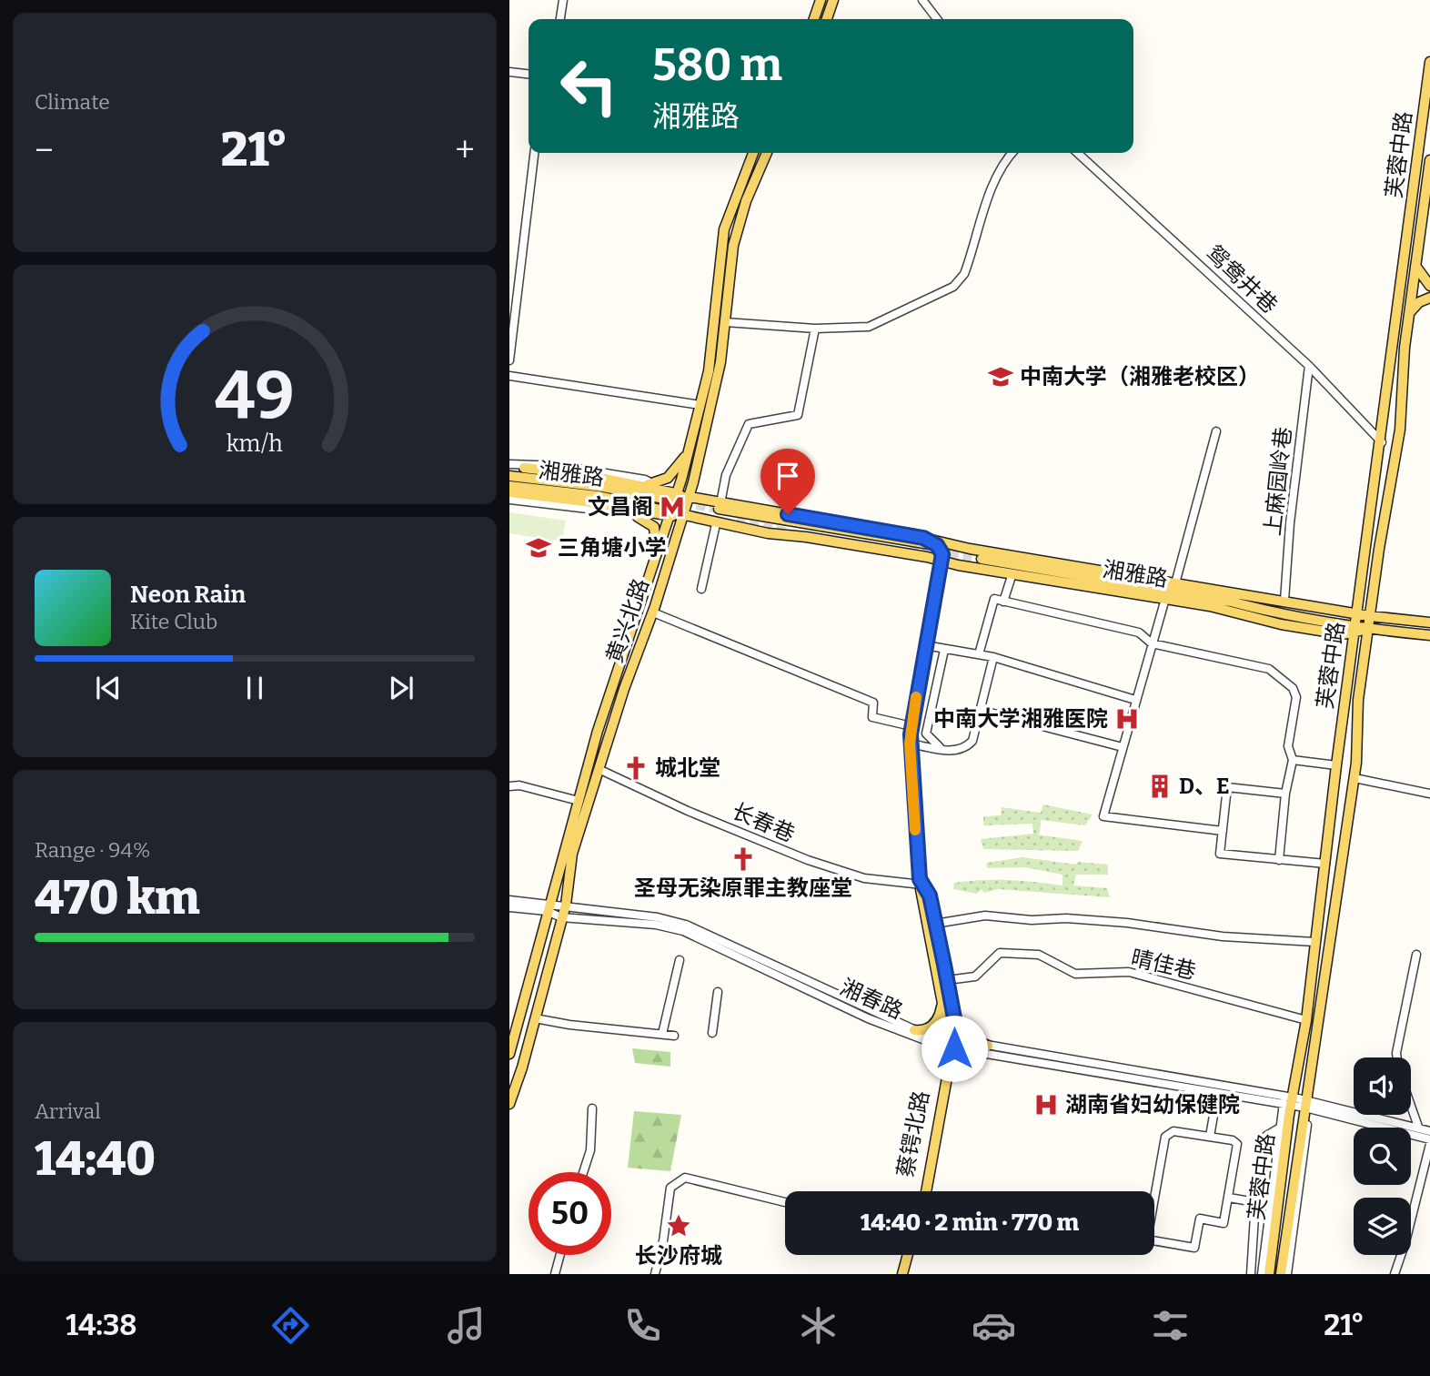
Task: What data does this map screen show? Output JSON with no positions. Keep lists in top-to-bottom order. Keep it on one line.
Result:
{"streets":{"main road":["芙蓉中路","湘雅路","黄兴北路","蔡锷北路"],"street":["鸳鸯井巷","上麻园岭巷","长春巷","晴佳巷","湘春路"]},"crossings":[["芙蓉中路","鸳鸯井巷"],["芙蓉中路","湘雅路"],["芙蓉中路","晴佳巷"],["芙蓉中路","湘春路"],["鸳鸯井巷","上麻园岭巷"],["湘雅路","上麻园岭巷"],["湘雅路","黄兴北路"],["湘雅路","蔡锷北路"],["黄兴北路","长春巷"],["黄兴北路","湘春路"],["长春巷","蔡锷北路"],["晴佳巷","蔡锷北路"],["湘春路","蔡锷北路"]],"places":{"school or university":["中南大学（湘雅老校区）","三角塘小学"],"metro station":["文昌阁"],"hospital":["中南大学湘雅医院","湖南省妇幼保健院"],"church":["城北堂","圣母无染原罪主教座堂"],"building":["D、E"],"place":["长沙府城"]},"page":{"tile":["Climate",["Range · 94%","470 km"],["Arrival","14:40"]],"turn":["580 m","湘雅路"],"heat":["−","21°","+"],"song":["Neon Rain","Kite Club"],"limit":"50","trip":"14:40 · 2 min · 770 m","tabs":["14:38","21°"],"gauge":["49","km/h"]}}
